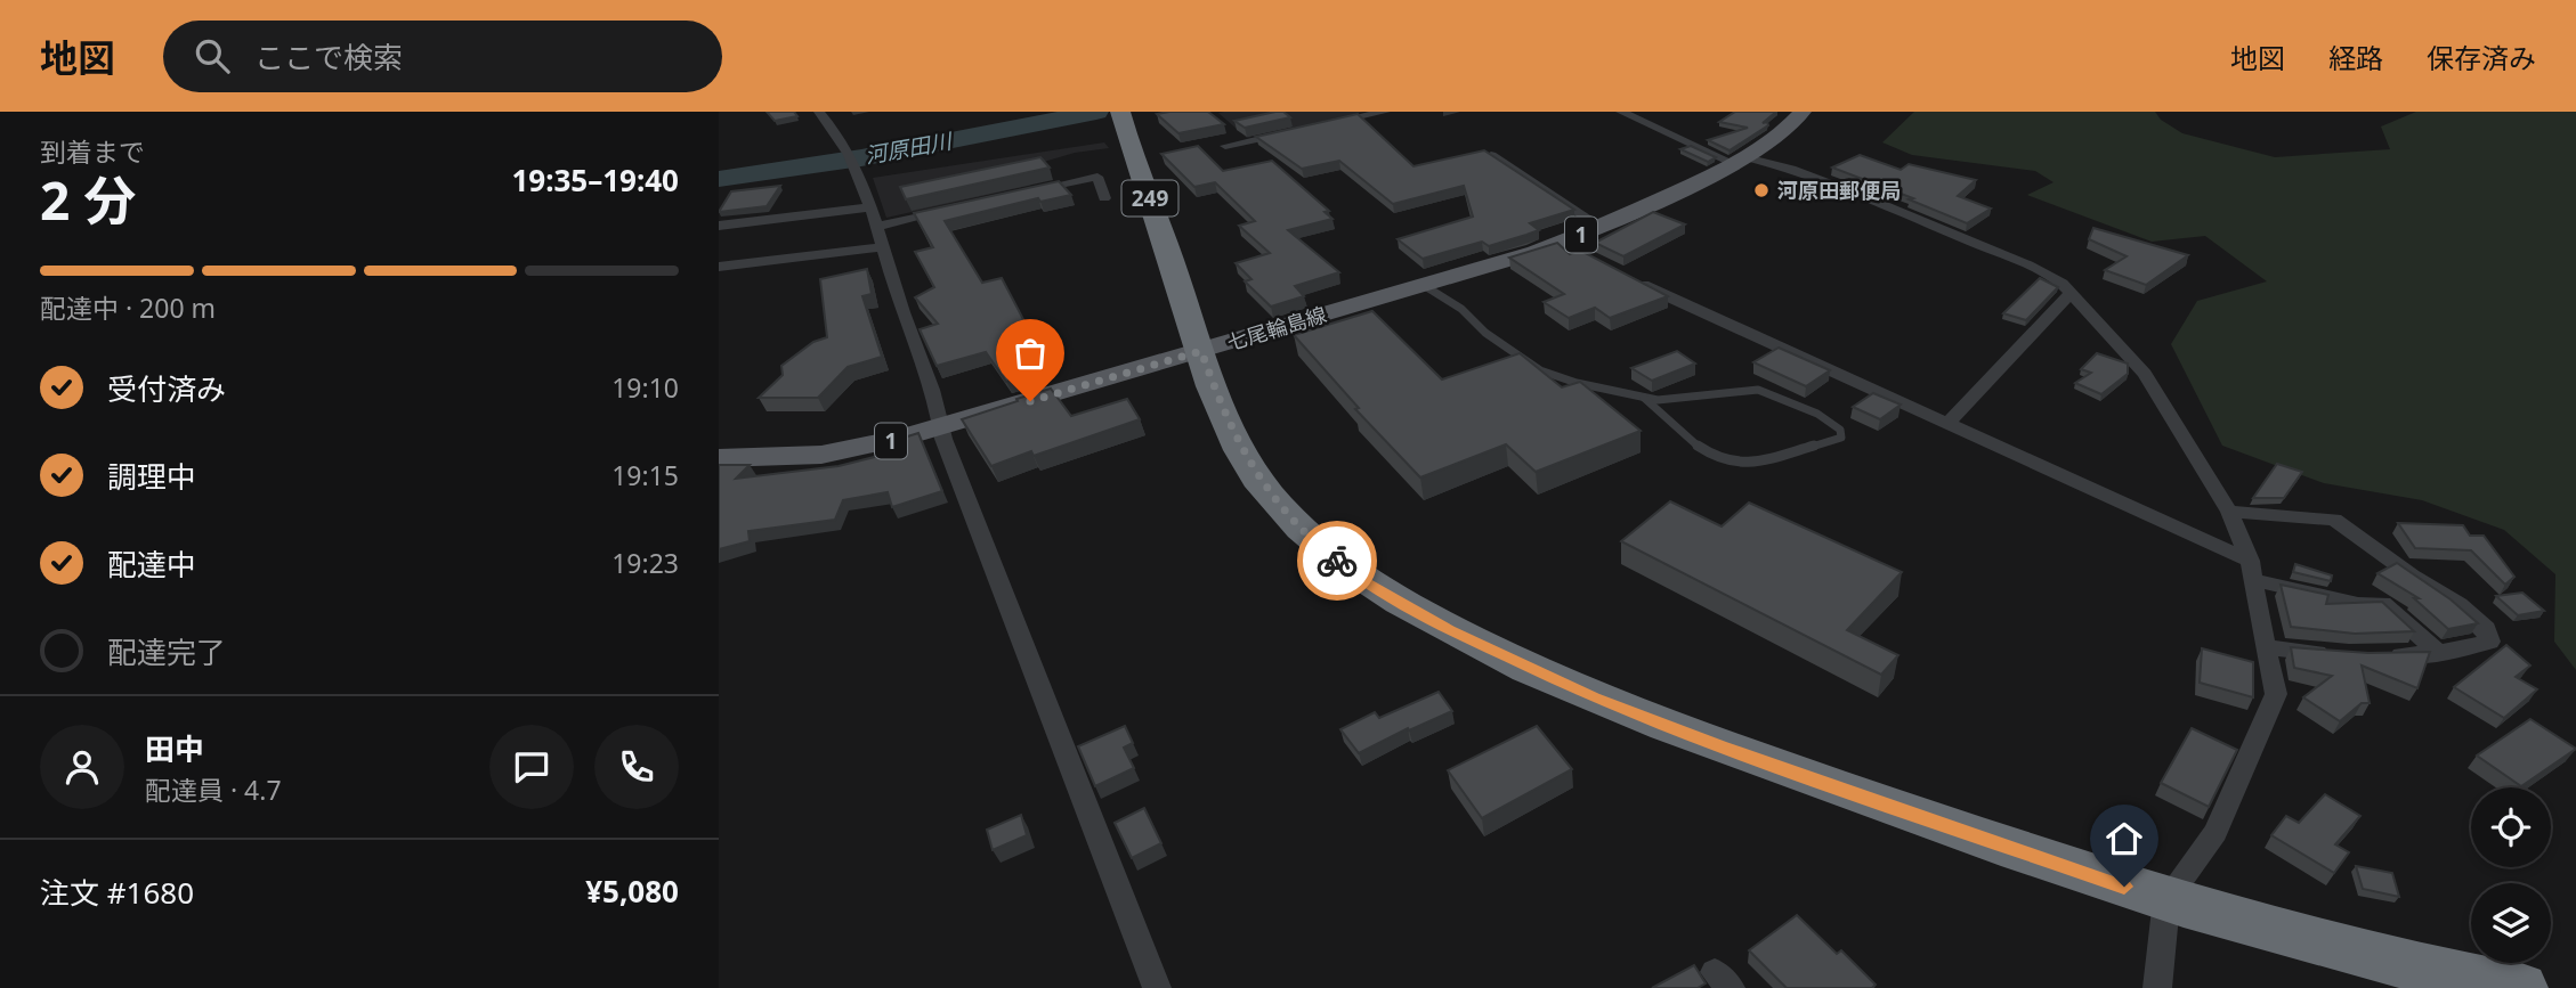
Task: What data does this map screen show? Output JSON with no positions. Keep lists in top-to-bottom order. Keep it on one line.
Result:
{"streets":{"highway":["249"],"main road":["1","七尾輪島線"]},"crossings":[["249","七尾輪島線"]],"water":["河原田川"],"places":["河原田郵便局"],"page":{"header":"地図","search":"ここで検索","nav":["地図","経路","保存済み"],"heading":["2 分","到着まで","19:35–19:40"],"panel":["田中","配達員 · 4.7","注文 #1680","¥5,080"],"bar":"配達中 · 200 m","list":[["受付済み","19:10"],["調理中","19:15"],["配達中","19:23"],"配達完了"]}}
